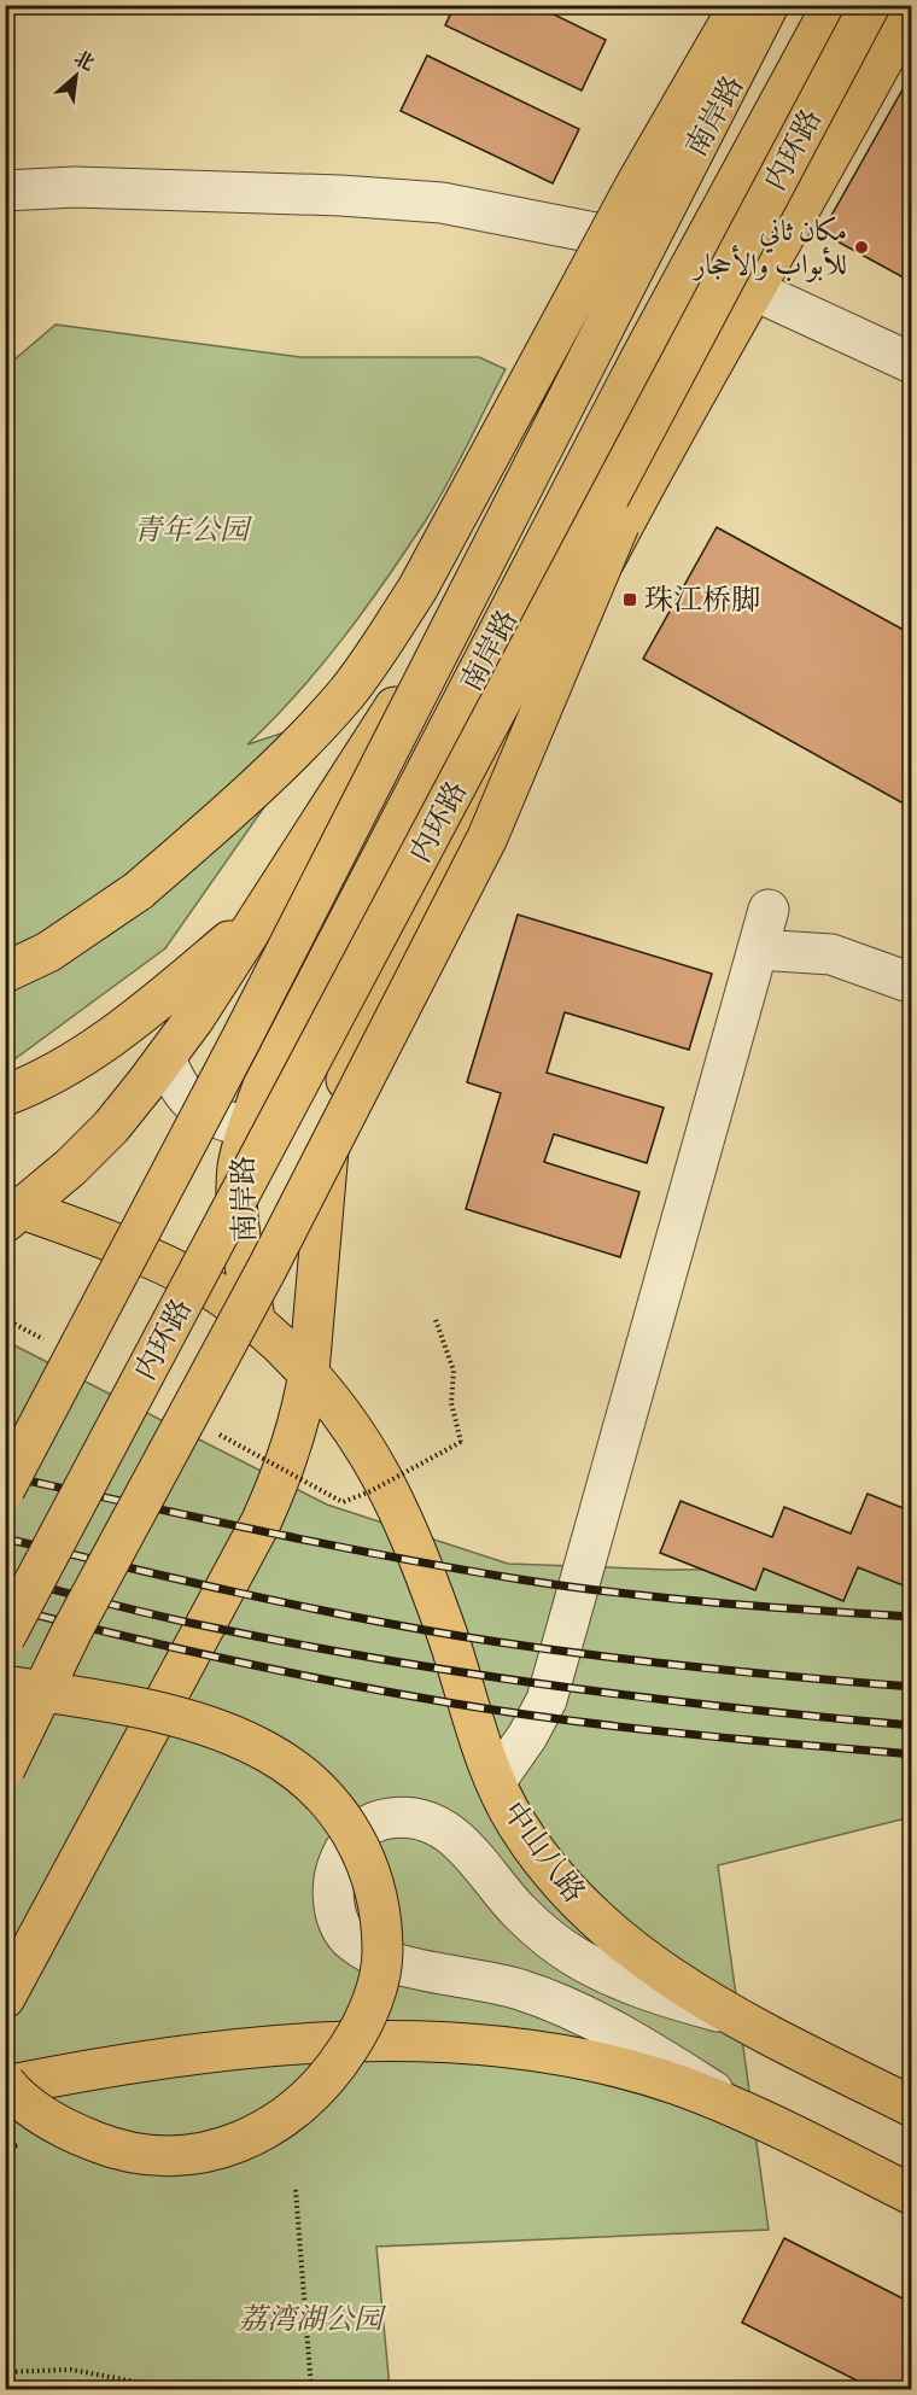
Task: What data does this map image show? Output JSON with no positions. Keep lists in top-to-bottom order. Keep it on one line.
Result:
{"streets":{"main road":["南岸路","内环路","中山八路"]},"crossings":[["南岸路","中山八路"]],"parks":["青年公园","荔湾湖公园"],"places":{"other":["مكان ثاني للأبواب والأحجار"],"transit":["珠江桥脚"]},"north":"top right"}
